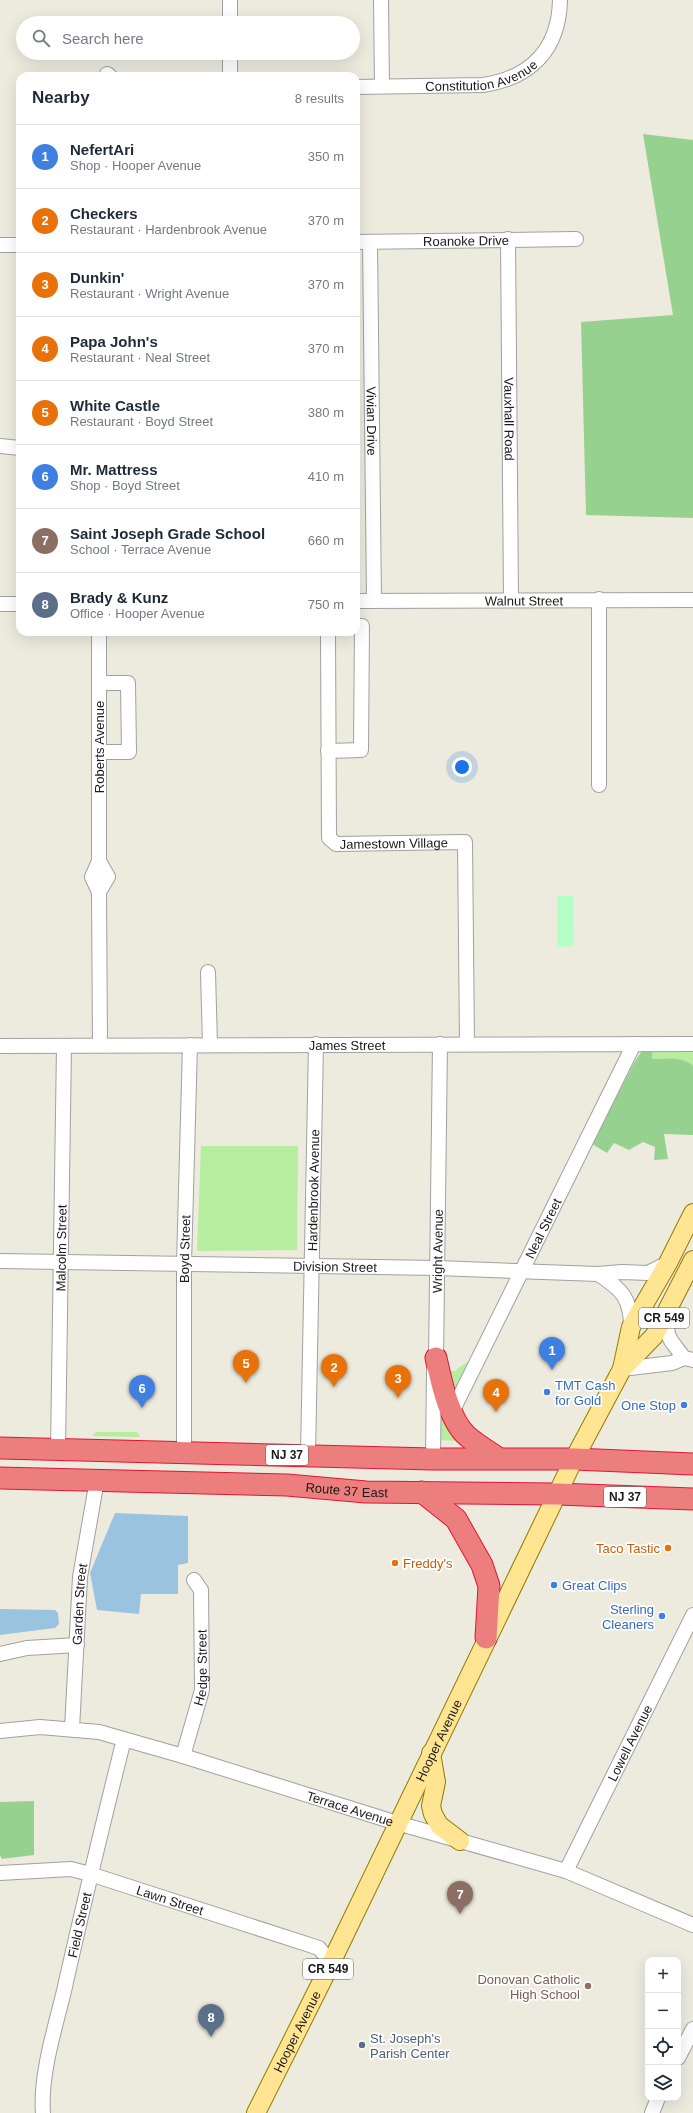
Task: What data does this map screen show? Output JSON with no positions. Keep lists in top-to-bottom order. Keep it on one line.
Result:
{"streets":{"highway":["NJ 37","Route 37 East"],"main road":["CR 549","Hooper Avenue"],"street":["Constitution Avenue","Roanoke Drive","Vauxhall Road","Vivian Drive","Walnut Street","Roberts Avenue","Jamestown Village","James Street","Hardenbrook Avenue","Neal Street","Malcolm Street","Boyd Street","Wright Avenue","Division Street","Garden Street","Hedge Street","Lowell Avenue","Terrace Avenue","Lawn Street","Field Street"]},"crossings":[["Roanoke Drive","Vauxhall Road"],["Roanoke Drive","Vivian Drive"],["Vauxhall Road","Walnut Street"],["Vivian Drive","Walnut Street"],["Roberts Avenue","James Street"],["Jamestown Village","James Street"],["James Street","Hardenbrook Avenue"],["James Street","Neal Street"],["James Street","Malcolm Street"],["James Street","Boyd Street"],["James Street","Wright Avenue"],["Hardenbrook Avenue","Division Street"],["Hardenbrook Avenue","NJ 37"],["Neal Street","Division Street"],["Malcolm Street","Division Street"],["Malcolm Street","NJ 37"],["Boyd Street","Division Street"],["Boyd Street","NJ 37"],["Wright Avenue","Division Street"],["Wright Avenue","NJ 37"],["Division Street","Hooper Avenue"],["NJ 37","Hooper Avenue"],["Route 37 East","Garden Street"],["Route 37 East","Hooper Avenue"],["Garden Street","Terrace Avenue"],["Hedge Street","Terrace Avenue"],["Hooper Avenue","Terrace Avenue"],["Hooper Avenue","Lawn Street"],["Lowell Avenue","Terrace Avenue"],["Terrace Avenue","Field Street"],["Lawn Street","Field Street"]],"places":["TMT Cash for Gold","One Stop","Taco Tastic","Freddy's","Great Clips","Sterling Cleaners","Donovan Catholic High School","St. Joseph's Parish Center"],"page":{"search":"Search here","heading":["Nearby","8 results"],"list":[{"mark":"1","name":"NefertAri","note":"Shop · Hooper Avenue","value":"350 m"},{"mark":"2","name":"Checkers","note":"Restaurant · Hardenbrook Avenue","value":"370 m"},{"mark":"3","name":"Dunkin'","note":"Restaurant · Wright Avenue","value":"370 m"},{"mark":"4","name":"Papa John's","note":"Restaurant · Neal Street","value":"370 m"},{"mark":"5","name":"White Castle","note":"Restaurant · Boyd Street","value":"380 m"},{"mark":"6","name":"Mr. Mattress","note":"Shop · Boyd Street","value":"410 m"},{"mark":"7","name":"Saint Joseph Grade School","note":"School · Terrace Avenue","value":"660 m"},{"mark":"8","name":"Brady & Kunz","note":"Office · Hooper Avenue","value":"750 m"}],"pins":["1","5","2","3","6","4","7","8"],"map_buttons":["+","−"]}}
